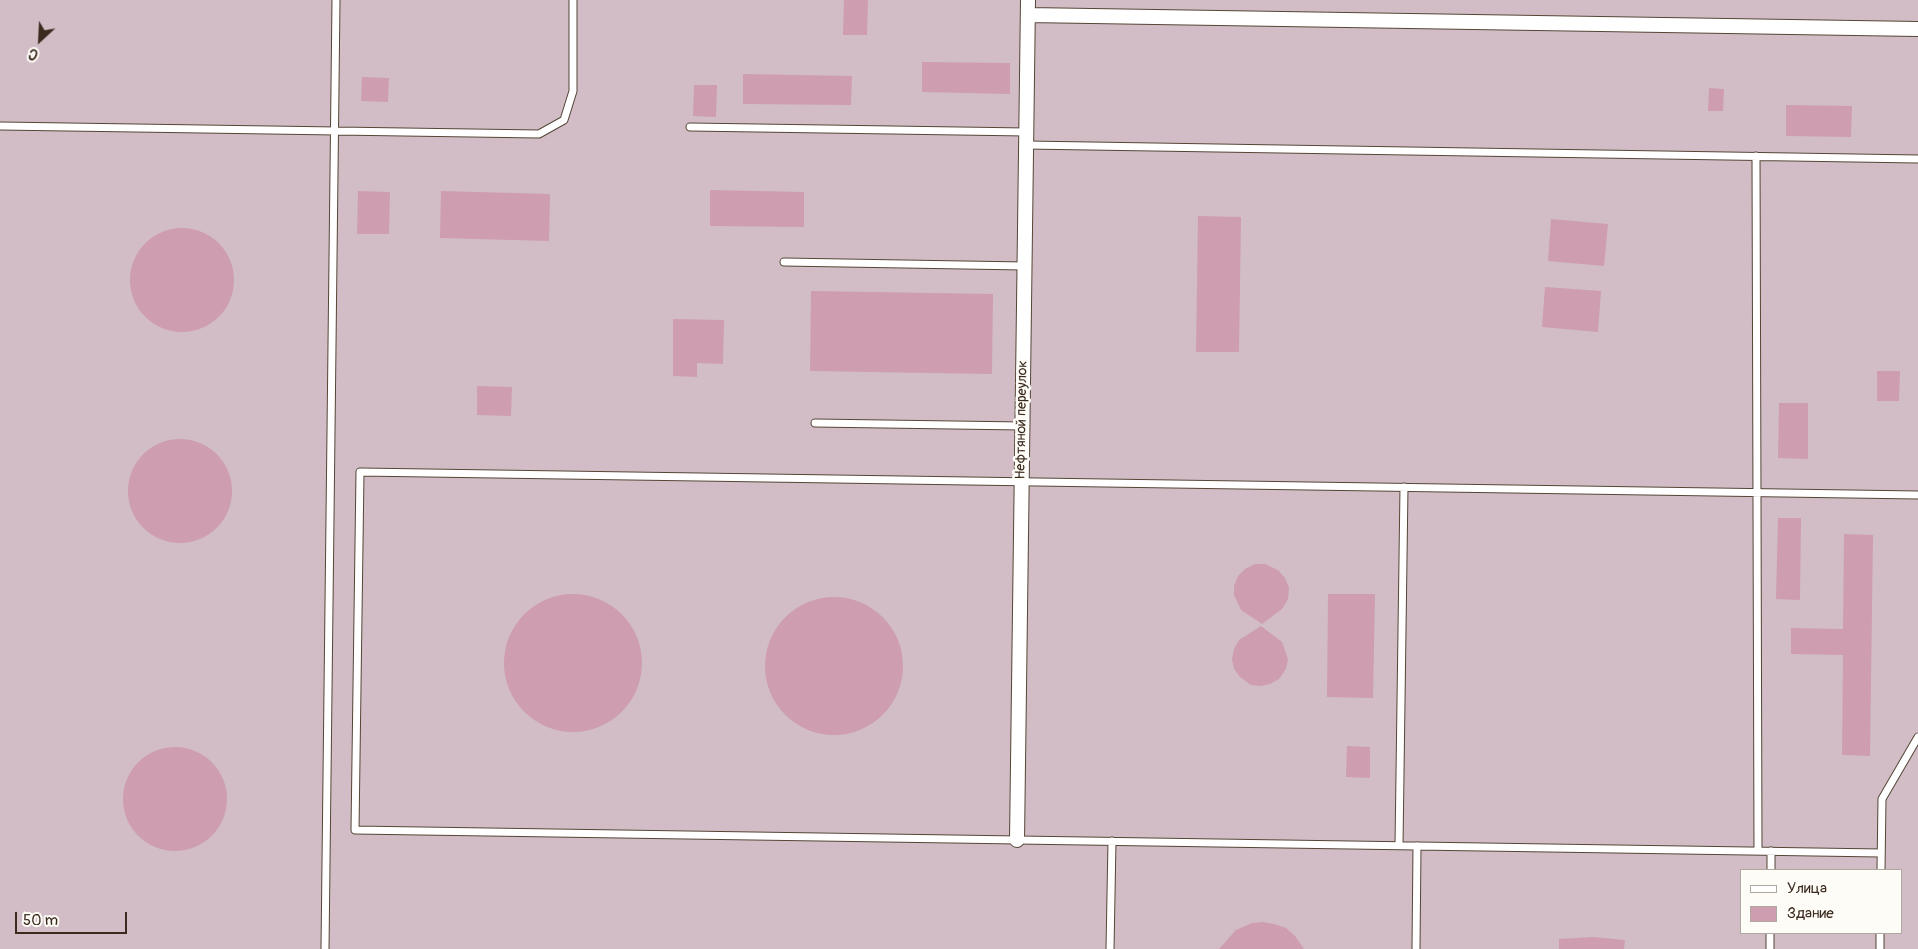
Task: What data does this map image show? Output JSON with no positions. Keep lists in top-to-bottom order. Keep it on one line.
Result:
{"streets":{"street":["Нефтяной переулок"]},"legend":["Улица","Здание"],"scale_bar":"50 m","north":"bottom left"}
